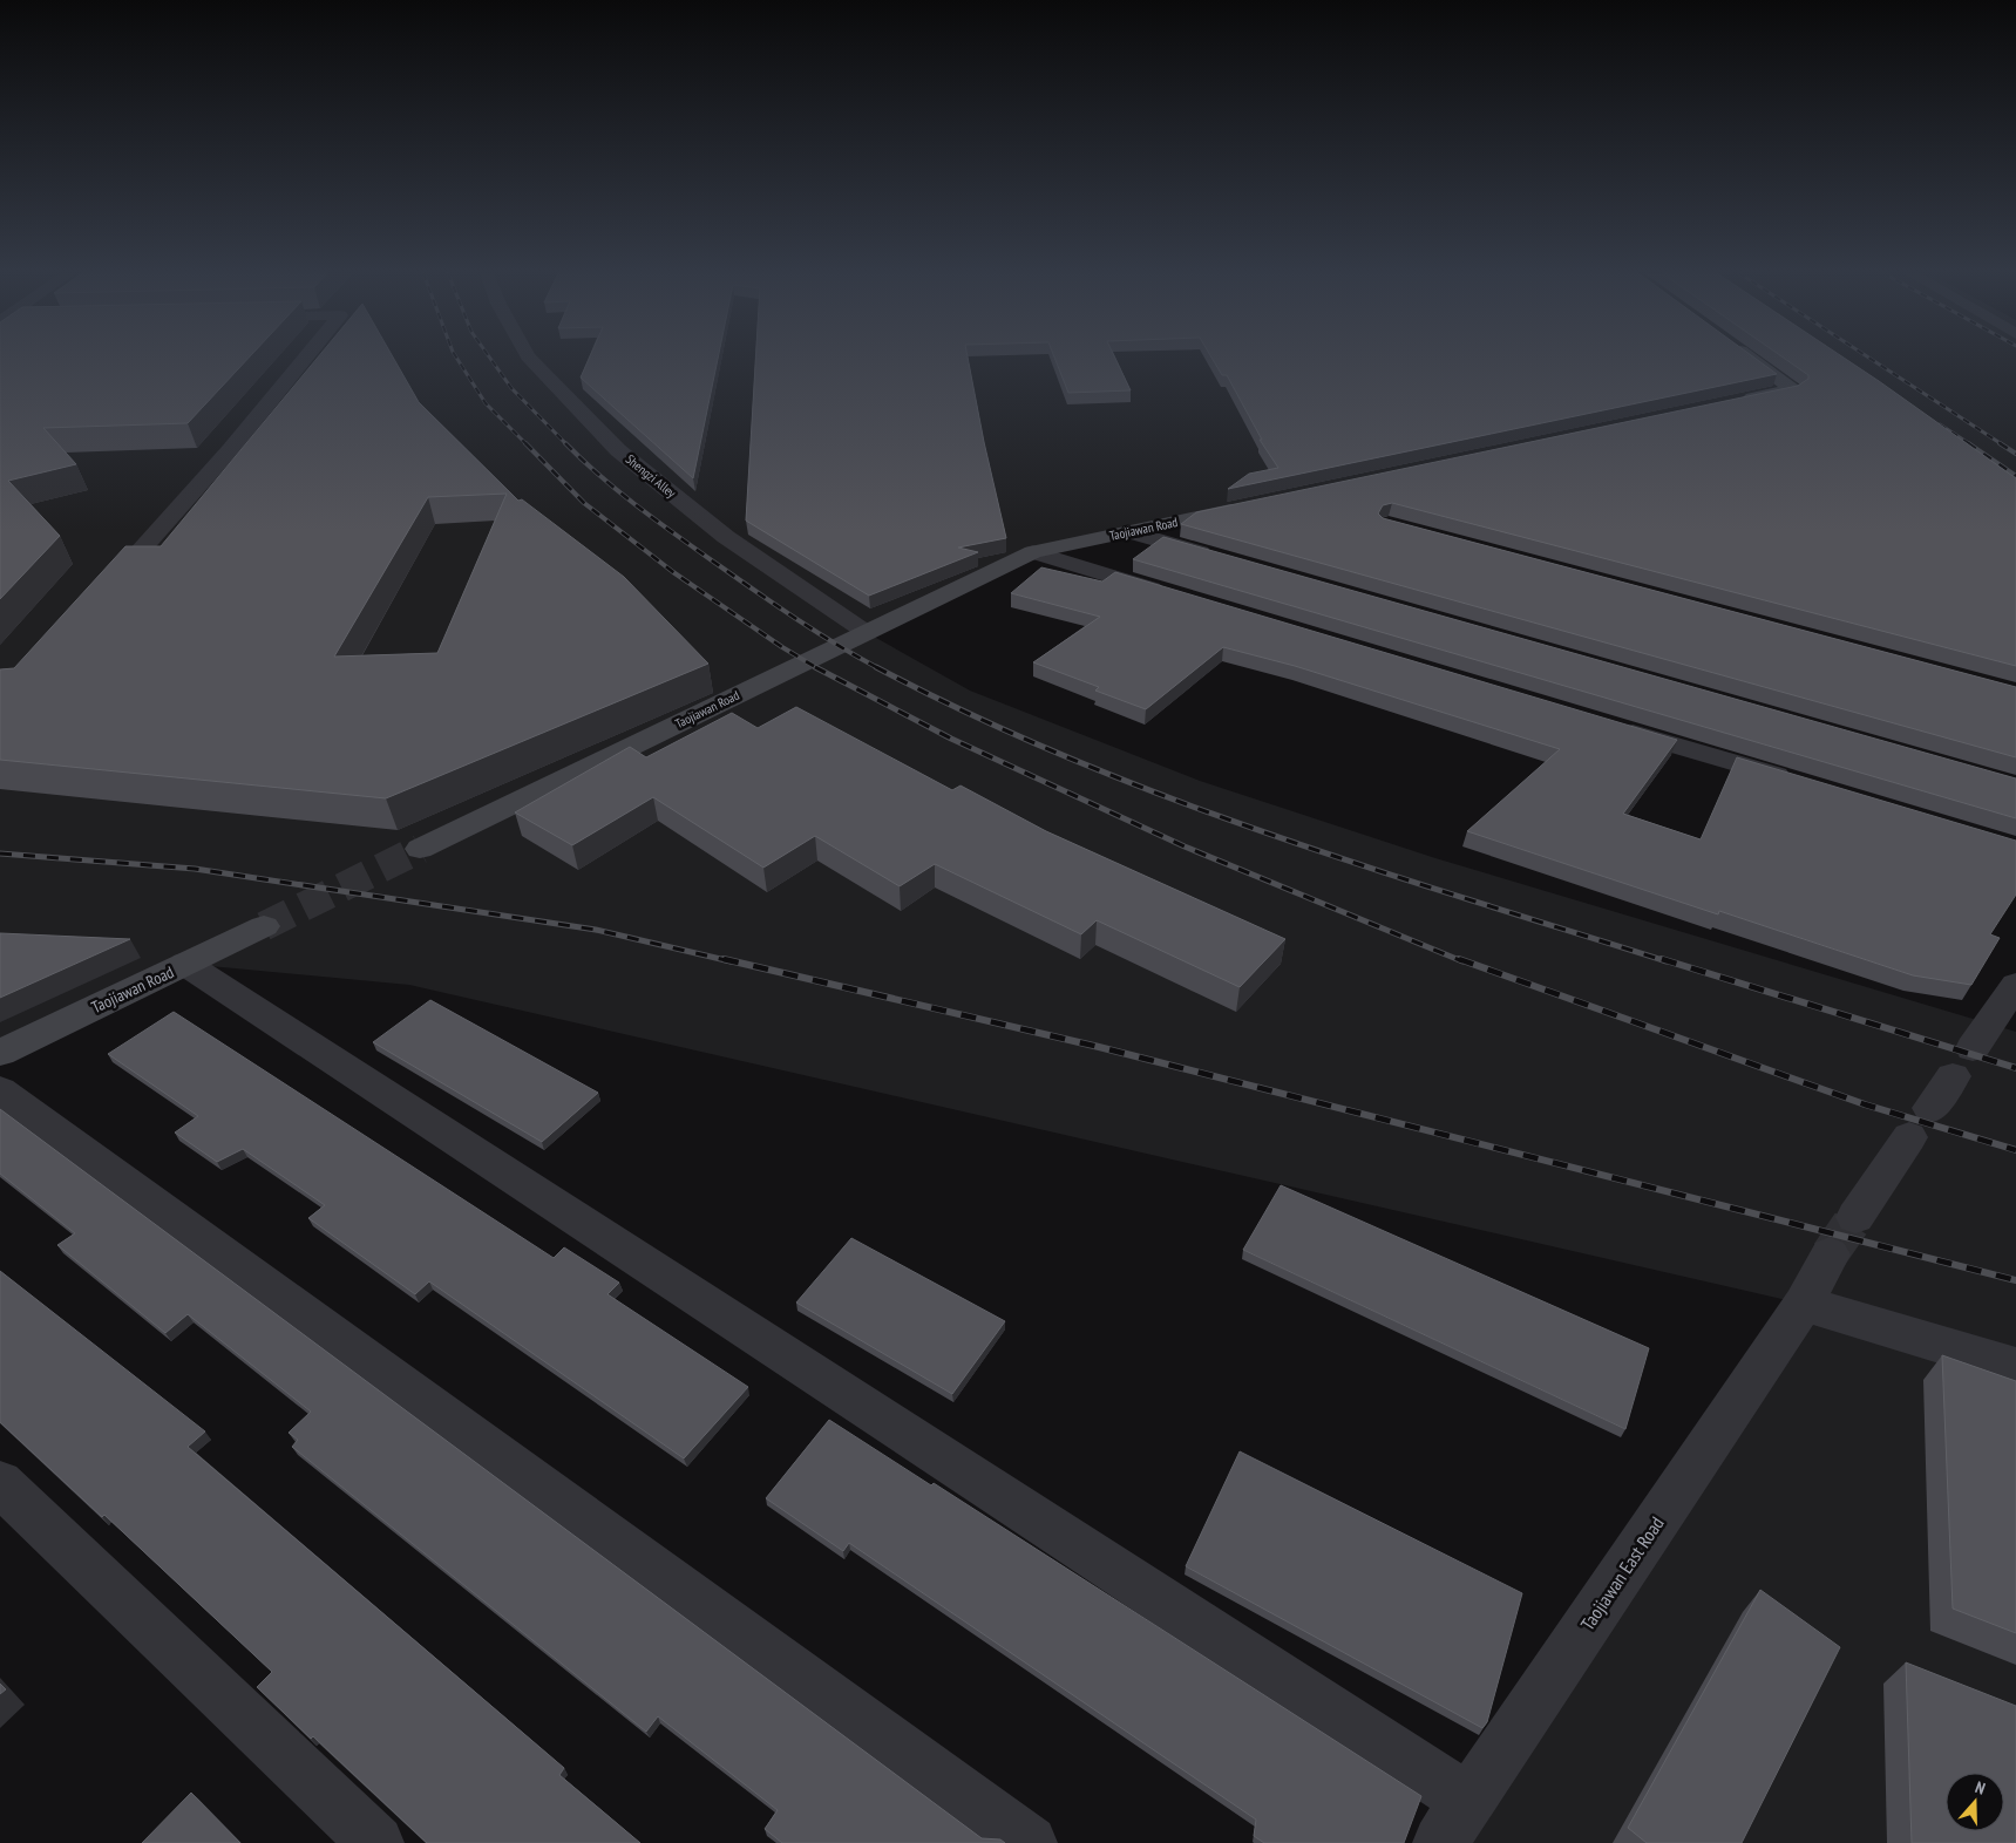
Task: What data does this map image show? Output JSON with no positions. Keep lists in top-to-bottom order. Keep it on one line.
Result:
{"streets":{"street":["Shengzi Alley","Taojiawan Road","Taojiawan East Road"]},"crossings":[["Shengzi Alley","Taojiawan Road"]],"north":"top"}
